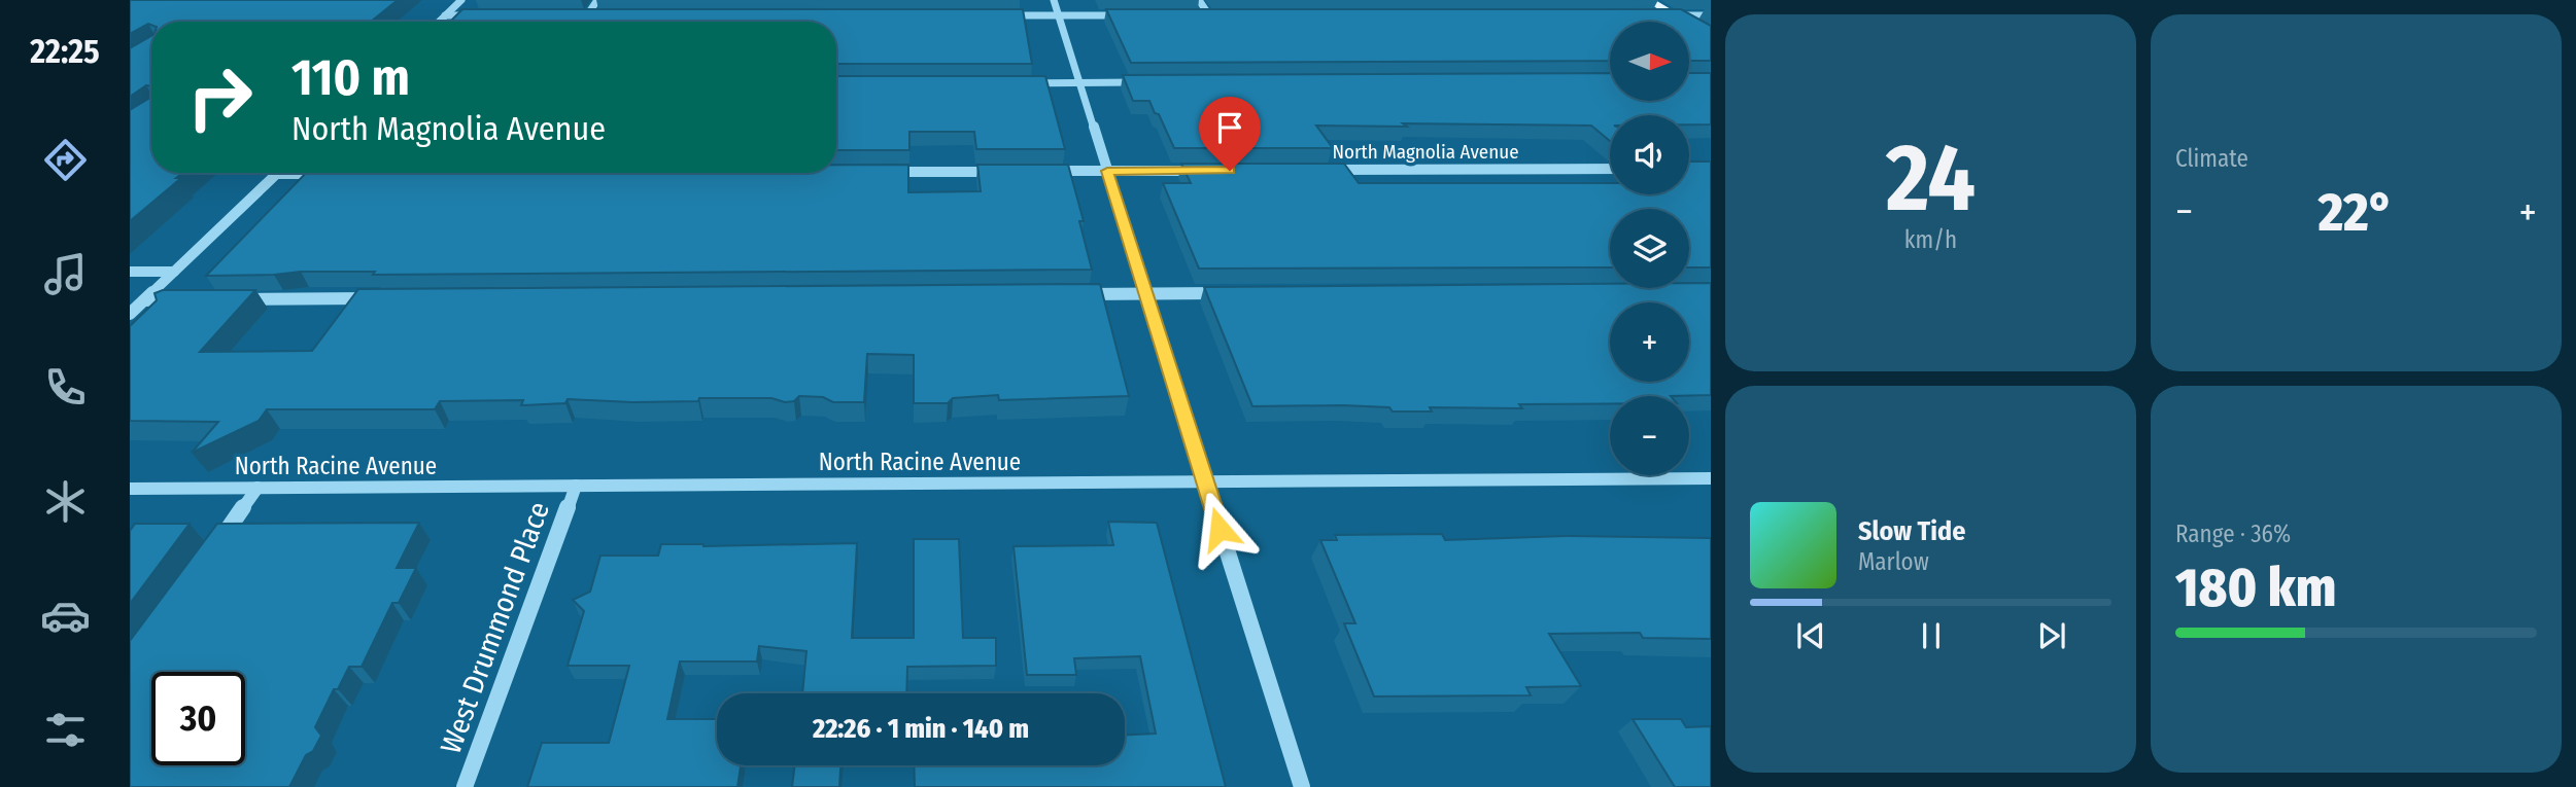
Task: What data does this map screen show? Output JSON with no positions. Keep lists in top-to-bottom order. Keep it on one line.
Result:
{"streets":{"street":["North Magnolia Avenue","North Racine Avenue","West Drummond Place"]},"crossings":[["North Racine Avenue","West Drummond Place"]],"north":"right","page":{"tabs":"22:25","tile":[["24","km/h"],"Climate",["Range · 36%","180 km"]],"map_buttons":["+","−"],"turn":["110 m","North Magnolia Avenue"],"heat":["−","22°","+"],"song":["Slow Tide","Marlow"],"limit":"30","trip":"22:26 · 1 min · 140 m"}}
